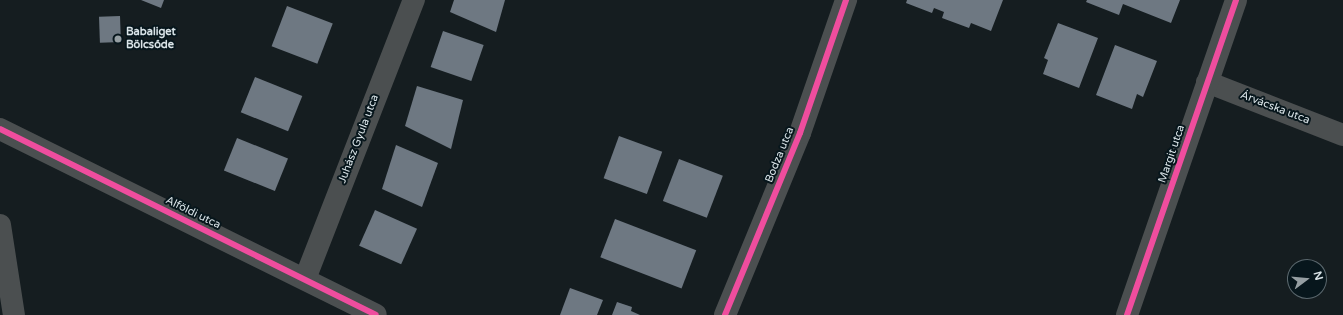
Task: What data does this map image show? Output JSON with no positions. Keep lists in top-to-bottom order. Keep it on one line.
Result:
{"streets":{"street":["Árvácska utca","Juhász Gyula utca","Margit utca","Bodza utca","Alföldi utca"]},"crossings":[["Árvácska utca","Margit utca"],["Juhász Gyula utca","Alföldi utca"]],"places":["Babaliget Bölcsőde"],"north":"right"}
